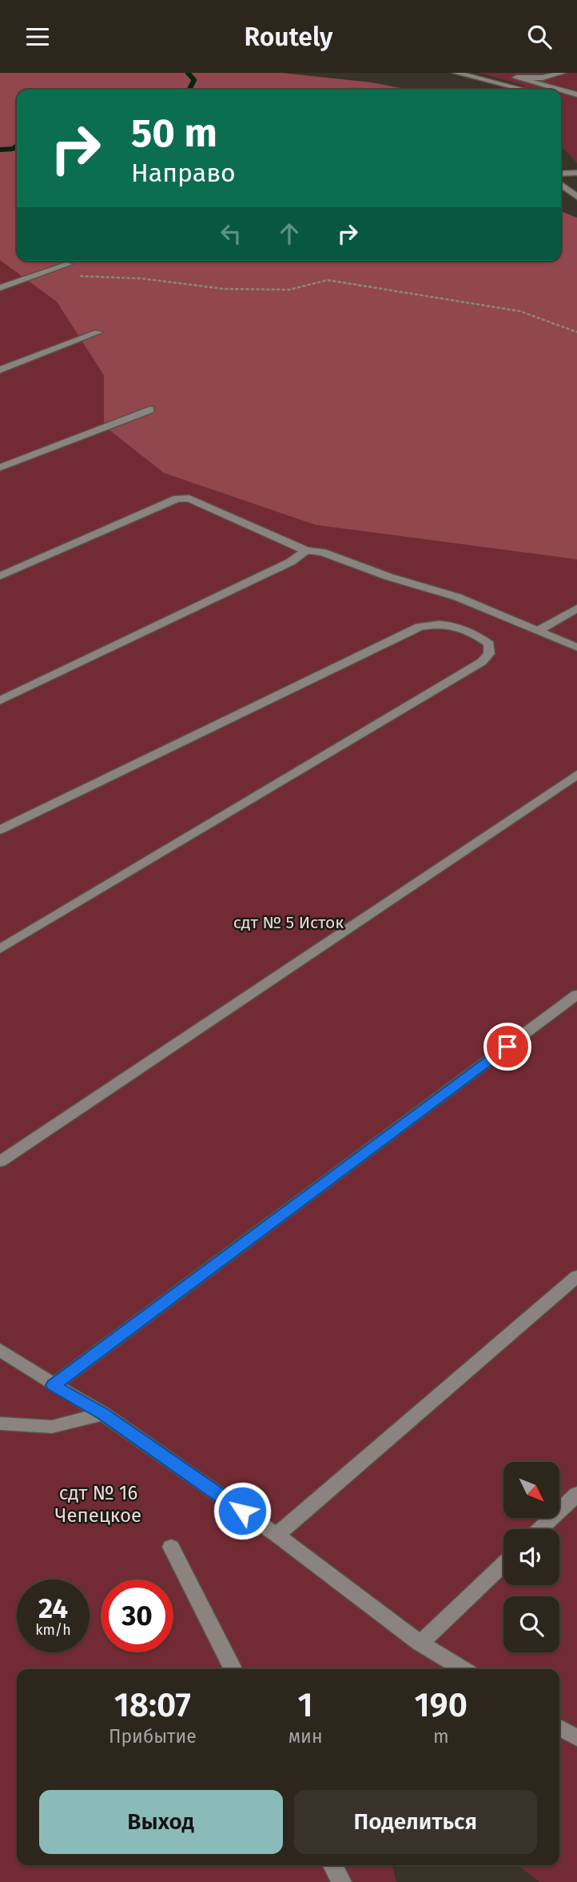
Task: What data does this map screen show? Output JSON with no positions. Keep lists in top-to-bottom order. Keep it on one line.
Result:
{"parks":["сдт № 5 Исток","сдт № 16 Чепецкое"],"north":"bottom right","page":{"header":"Routely","turn":["50 m","Направо"],"speed":"24 km/h","limit":"30","eta":["18:07","Прибытие","1","мин","190","m"],"buttons":["Выход","Поделиться"]}}
